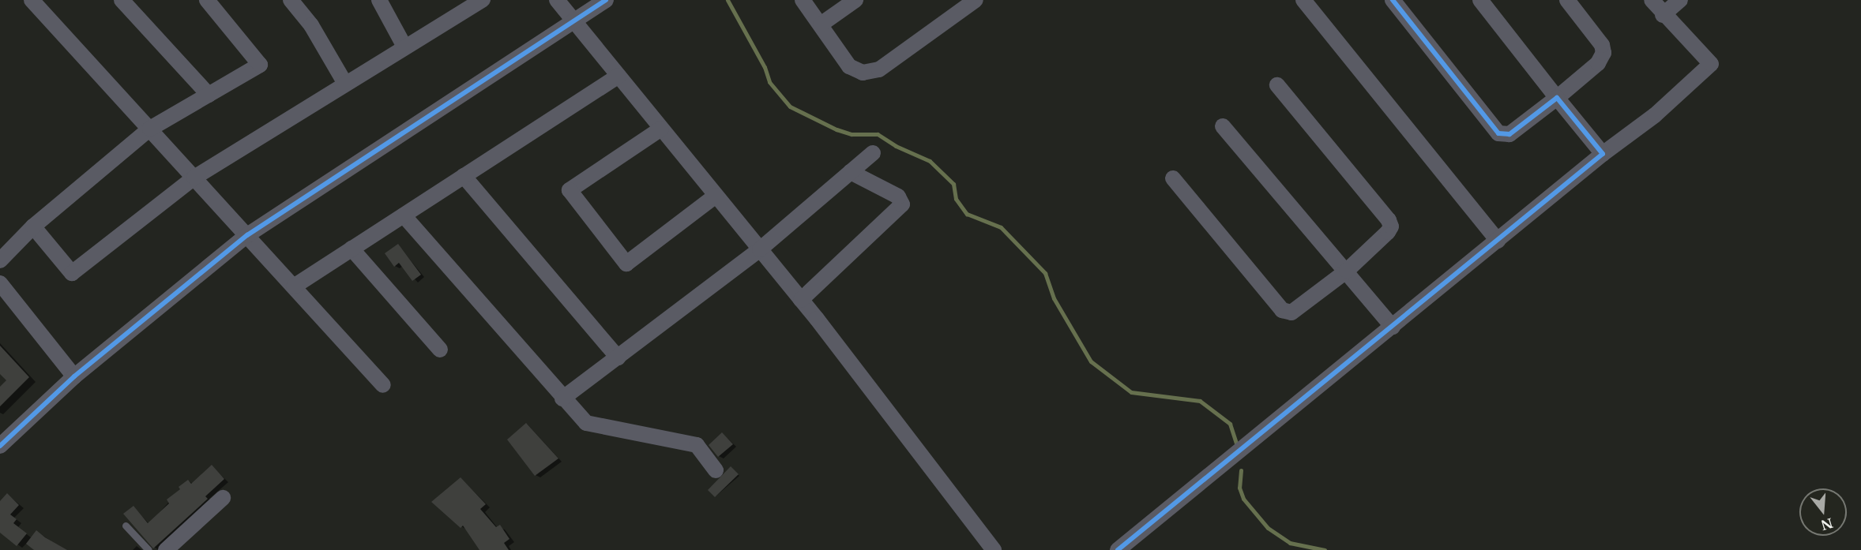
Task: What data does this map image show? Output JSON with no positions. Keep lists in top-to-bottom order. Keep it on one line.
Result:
{"north":"bottom"}
